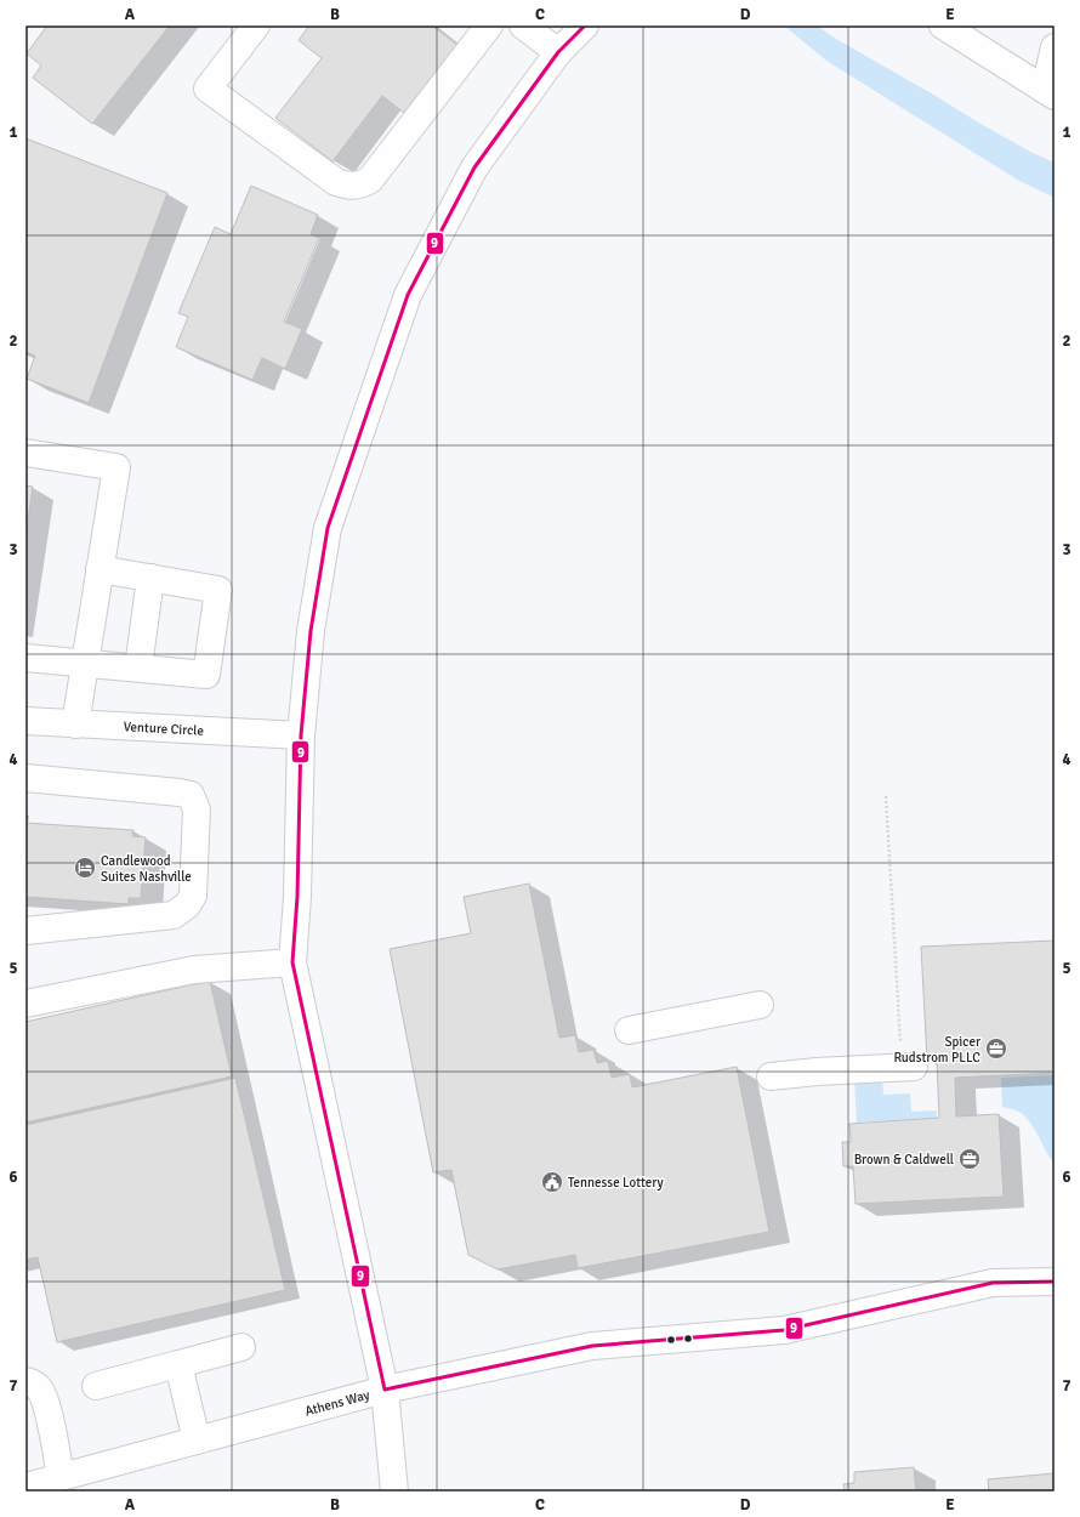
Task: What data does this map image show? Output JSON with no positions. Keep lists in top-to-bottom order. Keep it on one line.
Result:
{"streets":{"street":["Venture Circle","Athens Way"]},"places":{"hotel":["Candlewood Suites Nashville"],"office":["Spicer Rudstrom PLLC","Brown & Caldwell"],"public building":["Tennesse Lottery"]},"lines":["transit line 9"],"grid":{"columns":["A","B","C","D","E"],"rows":["1","2","3","4","5","6","7"]}}
